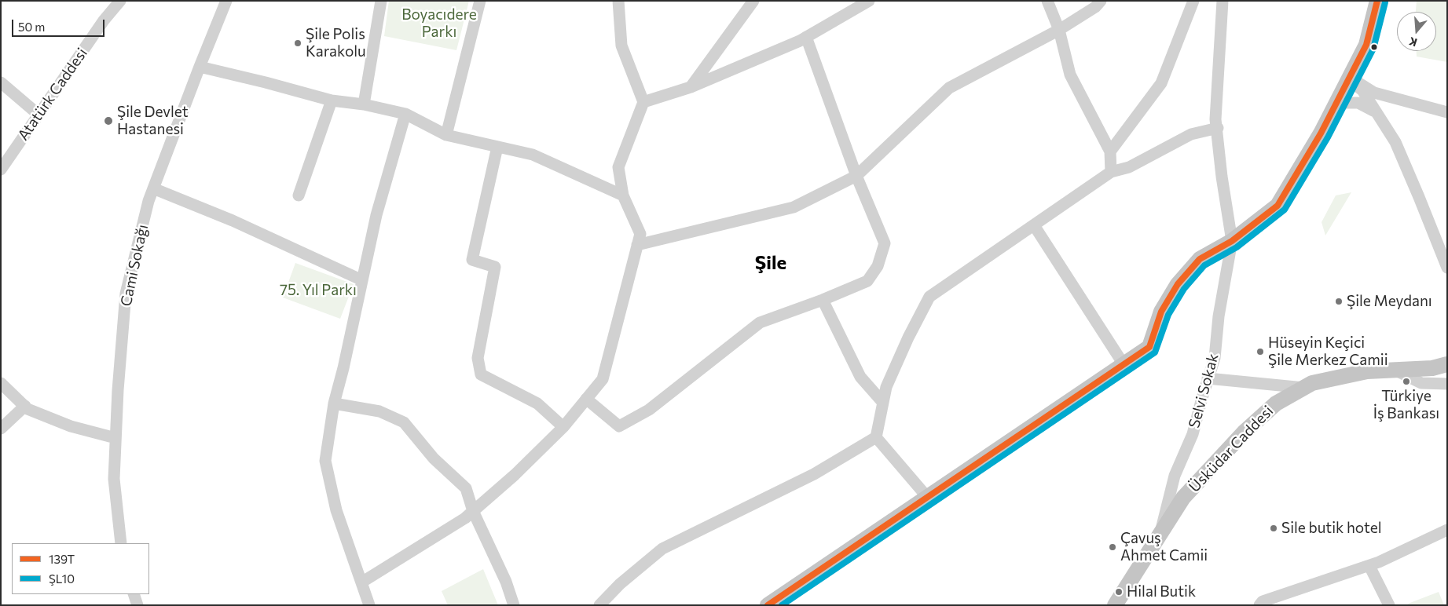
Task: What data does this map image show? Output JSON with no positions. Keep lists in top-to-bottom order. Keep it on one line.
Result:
{"streets":{"main road":["Üsküdar Caddesi"],"street":["Atatürk Caddesi","Cami Sokağı","Selvi Sokak"]},"crossings":[["Selvi Sokak","Üsküdar Caddesi"]],"districts":["Şile"],"parks":["Boyacıdere Parkı","75. Yıl Parkı"],"places":["Şile Polis Karakolu","Şile Devlet Hastanesi","Şile Meydanı","Hüseyin Keçici Şile Merkez Camii","Türkiye İş Bankası","Sile butik hotel","Çavuş Ahmet Camii","Hilal Butik"],"lines":["transit line 139T","transit line ŞL10"],"legend":["139T","ŞL10"],"scale_bar":"50 m","north":"bottom"}
